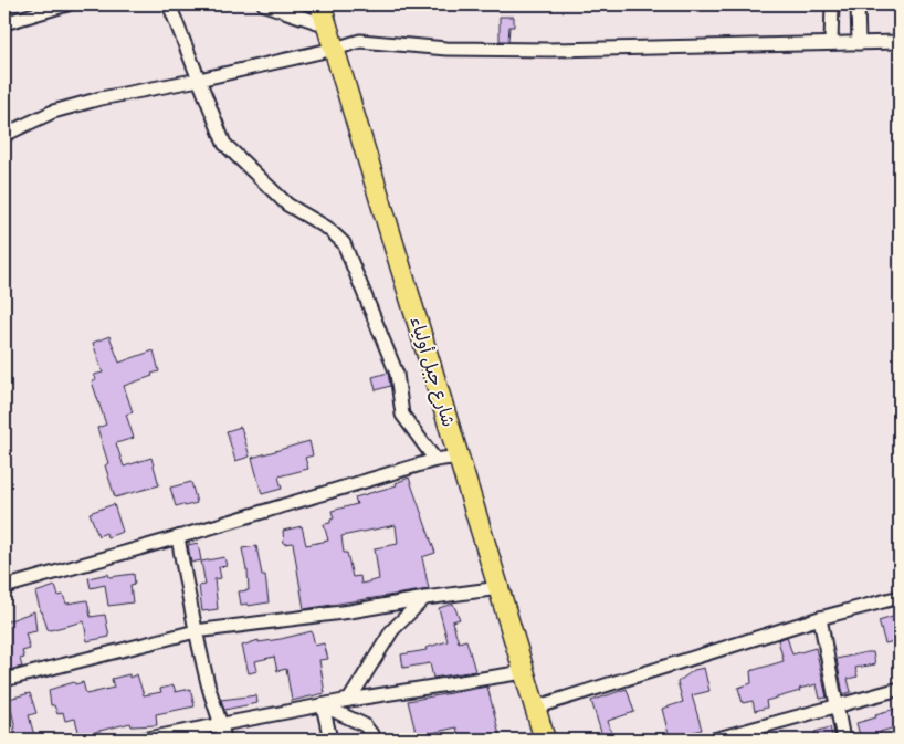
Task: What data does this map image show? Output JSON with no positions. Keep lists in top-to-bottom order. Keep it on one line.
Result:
{"streets":{"highway":["شارع جبل أولياء"]}}
